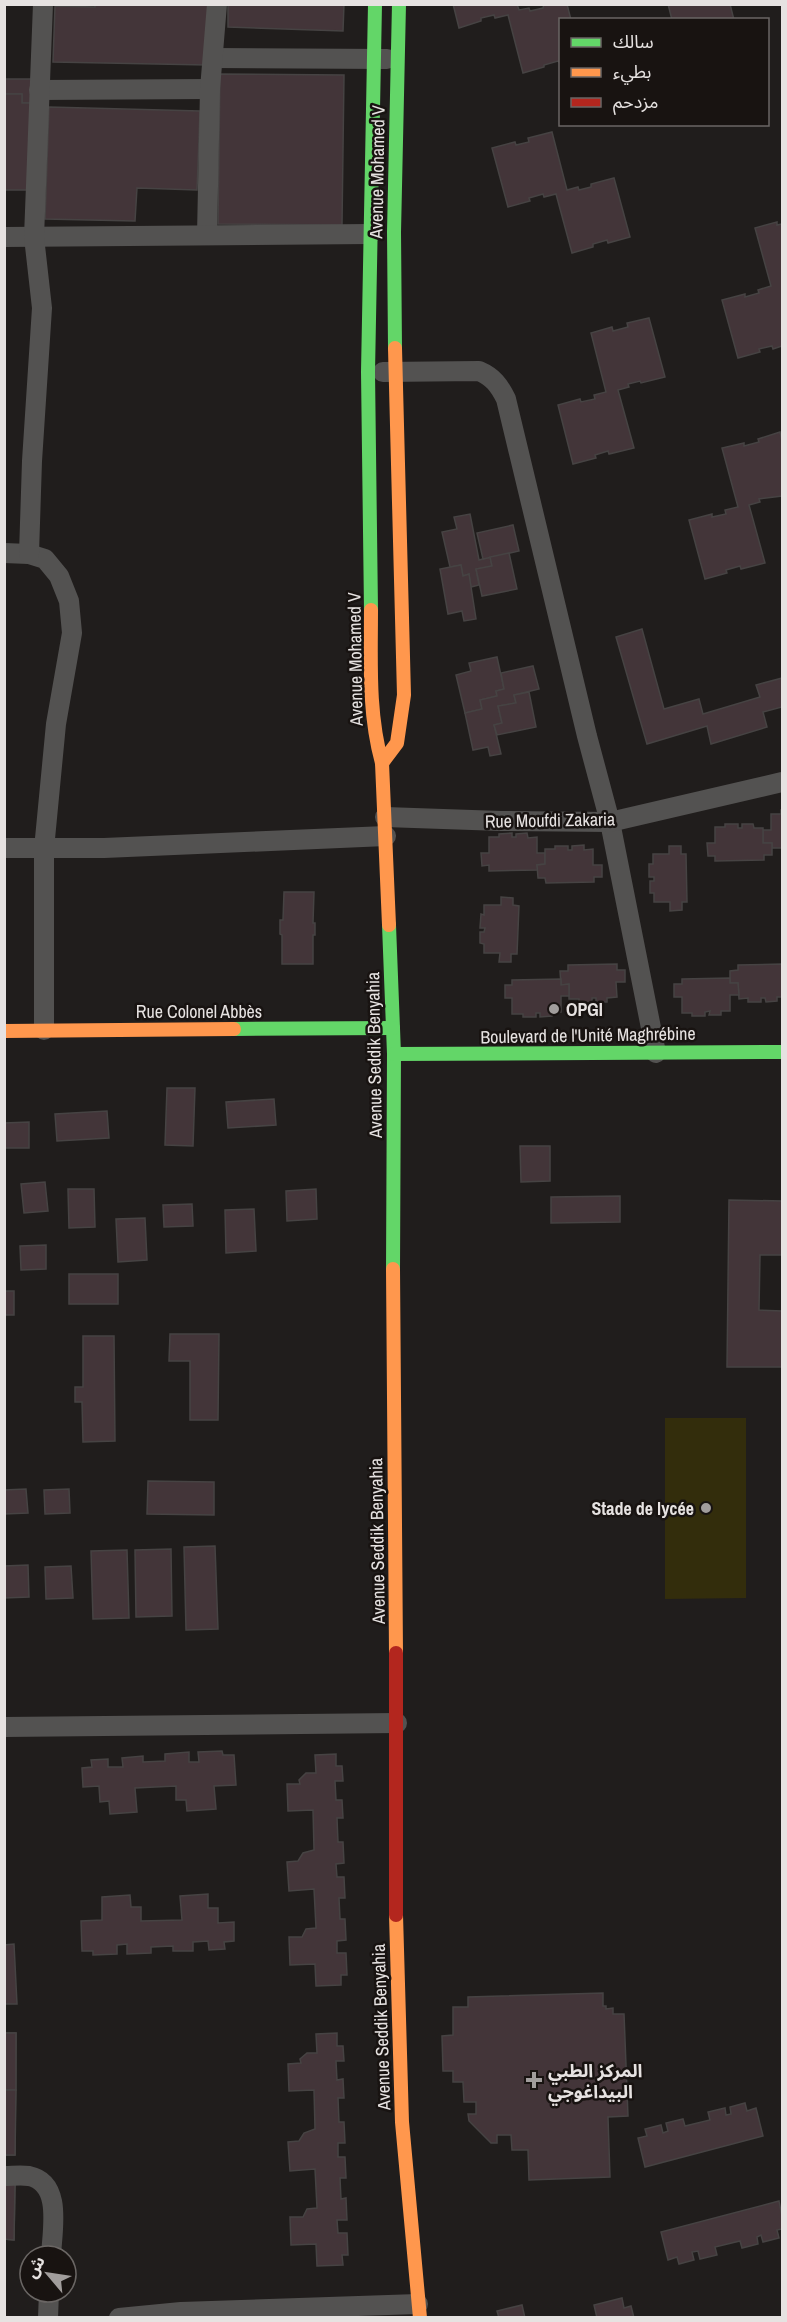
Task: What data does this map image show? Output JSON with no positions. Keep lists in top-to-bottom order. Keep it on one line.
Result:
{"streets":{"street":["Avenue Mohamed V","Rue Moufdi Zakaria","Rue Colonel Abbès","Boulevard de l'Unité Maghrébine","Avenue Seddik Benyahia"]},"crossings":[["Avenue Mohamed V","Avenue Seddik Benyahia"],["Rue Moufdi Zakaria","Avenue Seddik Benyahia"],["Rue Colonel Abbès","Avenue Seddik Benyahia"],["Boulevard de l'Unité Maghrébine","Avenue Seddik Benyahia"]],"places":{"other":["OPGI","Stade de lycée"],"health":["المركز الطبي البيداغوجي"]},"legend":["سالك","بطيء","مزدحم"],"north":"top left"}
